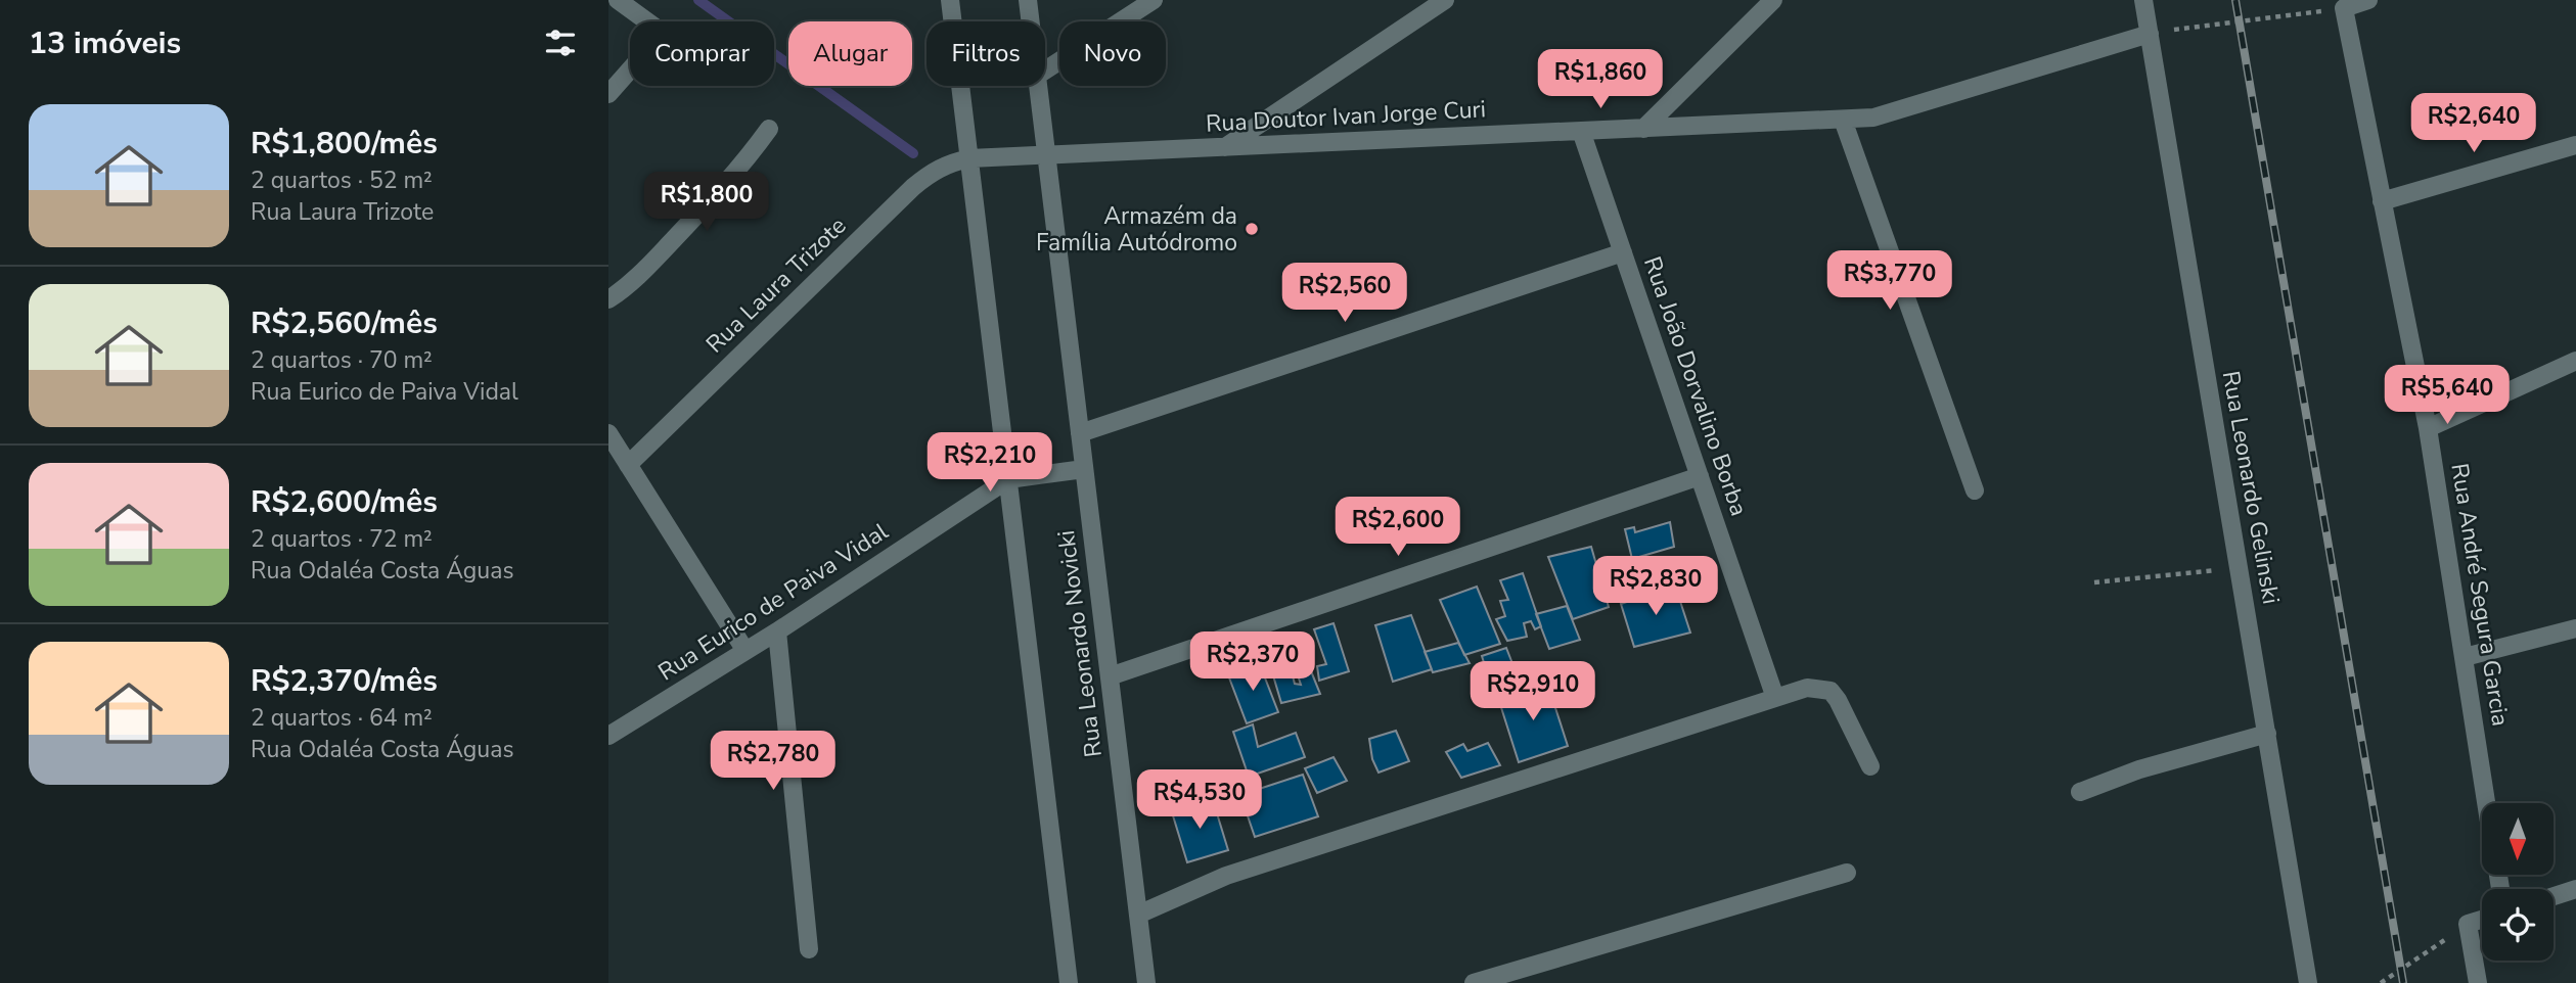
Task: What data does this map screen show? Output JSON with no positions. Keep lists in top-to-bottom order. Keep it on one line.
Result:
{"streets":{"street":["Rua Doutor Ivan Jorge Curi","Rua Laura Trizote","Rua João Dorvalino Borba","Rua Leonardo Gelinski","Rua André Segura Garcia","Rua Eurico de Paiva Vidal","Rua Leonardo Novicki"]},"crossings":[["Rua Doutor Ivan Jorge Curi","Rua Laura Trizote"],["Rua Doutor Ivan Jorge Curi","Rua João Dorvalino Borba"],["Rua Doutor Ivan Jorge Curi","Rua Leonardo Gelinski"],["Rua Doutor Ivan Jorge Curi","Rua Leonardo Novicki"],["Rua Eurico de Paiva Vidal","Rua Leonardo Novicki"]],"places":["Armazém da Família Autódromo"],"north":"bottom","page":{"heading":"13 imóveis","chip":["Comprar","Alugar","Filtros","Novo"],"price":["R$1,860","R$2,640","R$1,800","R$3,770","R$2,560","R$5,640","R$2,210","R$2,600","R$2,830","R$2,370","R$2,910","R$2,780","R$4,530"],"list":[{"name":"R$1,800/mês","note":"2 quartos · 52 m² · Rua Laura Trizote"},{"name":"R$2,560/mês","note":"2 quartos · 70 m² · Rua Eurico de Paiva Vidal"},{"name":"R$2,600/mês","note":"2 quartos · 72 m² · Rua Odaléa Costa Águas"},{"name":"R$2,370/mês","note":"2 quartos · 64 m² · Rua Odaléa Costa Águas"}]}}
